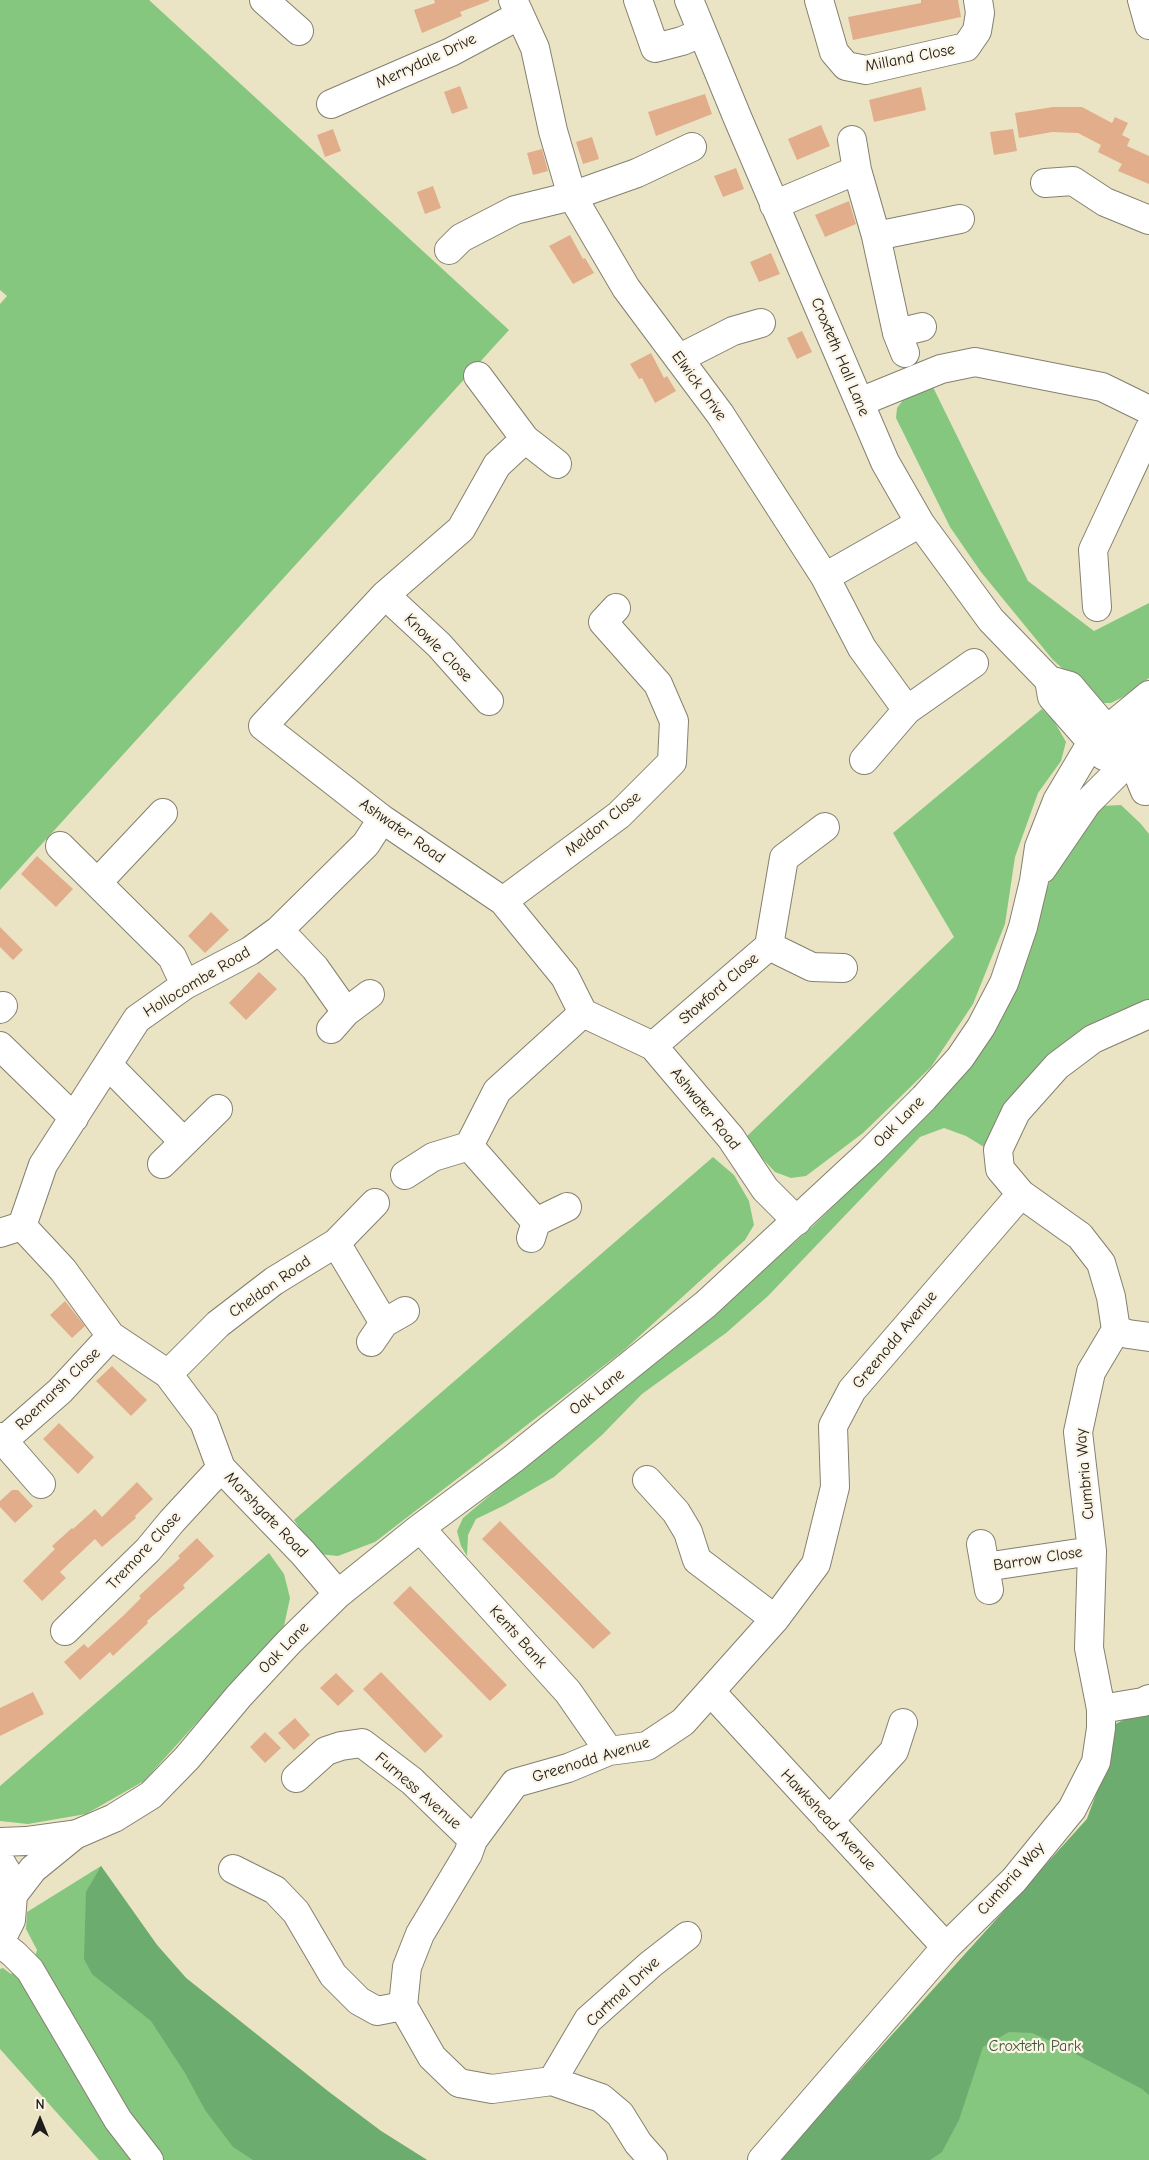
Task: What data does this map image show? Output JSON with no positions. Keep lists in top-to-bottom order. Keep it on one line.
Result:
{"streets":{"street":["Milland Close","Merrydale Drive","Croxteth Hall Lane","Elwick Drive","Knowle Close","Meldon Close","Ashwater Road","Hollocombe Road","Stowford Close","Oak Lane","Cheldon Road","Greenodd Avenue","Roemarsh Close","Cumbria Way","Marshgate Road","Tremore Close","Barrow Close","Kents Bank","Furness Avenue","Hawkshead Avenue","Cartmel Drive"]},"crossings":[["Merrydale Drive","Elwick Drive"],["Croxteth Hall Lane","Oak Lane"],["Knowle Close","Ashwater Road"],["Meldon Close","Ashwater Road"],["Ashwater Road","Hollocombe Road"],["Ashwater Road","Stowford Close"],["Ashwater Road","Oak Lane"],["Hollocombe Road","Marshgate Road"],["Oak Lane","Marshgate Road"],["Oak Lane","Kents Bank"],["Cheldon Road","Marshgate Road"],["Greenodd Avenue","Kents Bank"],["Greenodd Avenue","Furness Avenue"],["Greenodd Avenue","Hawkshead Avenue"],["Roemarsh Close","Marshgate Road"],["Cumbria Way","Barrow Close"],["Cumbria Way","Hawkshead Avenue"],["Marshgate Road","Tremore Close"]],"parks":["Croxteth Park"],"north":"top"}
